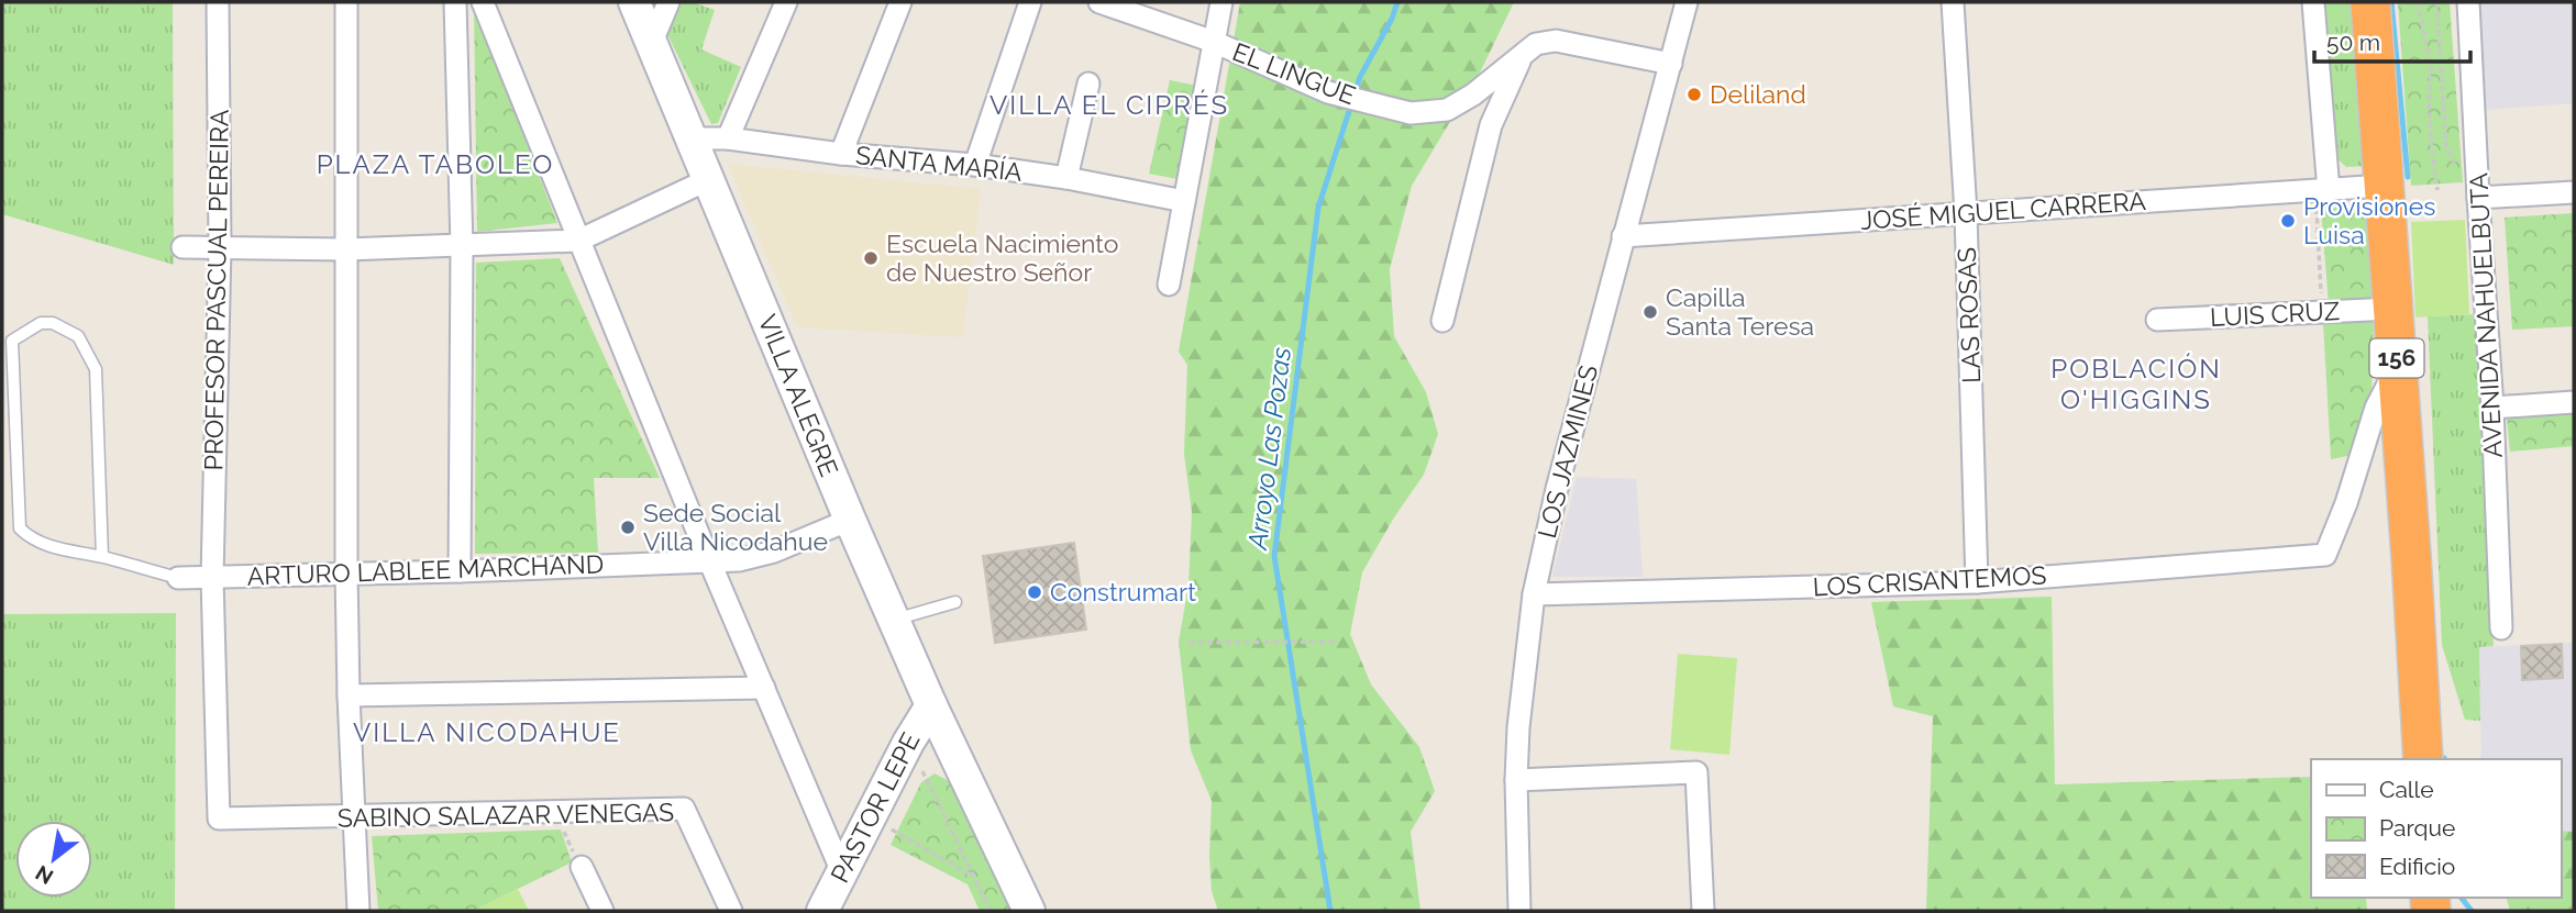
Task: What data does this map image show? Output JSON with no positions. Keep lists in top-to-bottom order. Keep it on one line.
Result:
{"streets":{"highway":["156"],"main road":["VILLA ALEGRE","PASTOR LEPE"],"street":["EL LINGUE","SANTA MARÍA","JOSÉ MIGUEL CARRERA","PROFESOR PASCUAL PEREIRA","LUIS CRUZ","LAS ROSAS","AVENIDA NAHUELBUTA","LOS JAZMINES","ARTURO LABLEE MARCHAND","LOS CRISANTEMOS","SABINO SALAZAR VENEGAS"]},"crossings":[["EL LINGUE","LOS JAZMINES"],["SANTA MARÍA","VILLA ALEGRE"],["JOSÉ MIGUEL CARRERA","LAS ROSAS"],["JOSÉ MIGUEL CARRERA","156"],["JOSÉ MIGUEL CARRERA","LOS JAZMINES"],["PROFESOR PASCUAL PEREIRA","ARTURO LABLEE MARCHAND"],["PROFESOR PASCUAL PEREIRA","SABINO SALAZAR VENEGAS"],["LUIS CRUZ","156"],["LAS ROSAS","LOS CRISANTEMOS"],["156","LOS CRISANTEMOS"],["VILLA ALEGRE","ARTURO LABLEE MARCHAND"],["VILLA ALEGRE","PASTOR LEPE"],["LOS JAZMINES","LOS CRISANTEMOS"]],"districts":["VILLA EL CIPRÉS","PLAZA TABOLEO","POBLACIÓN O'HIGGINS","VILLA NICODAHUE"],"water":["Arroyo Las Pozas"],"places":["Deliland","Provisiones Luisa","Escuela Nacimiento de Nuestro Señor","Capilla Santa Teresa","Sede Social Villa Nicodahue","Construmart"],"legend":["Calle","Parque","Edificio"],"scale_bar":"50 m","north":"bottom left"}
